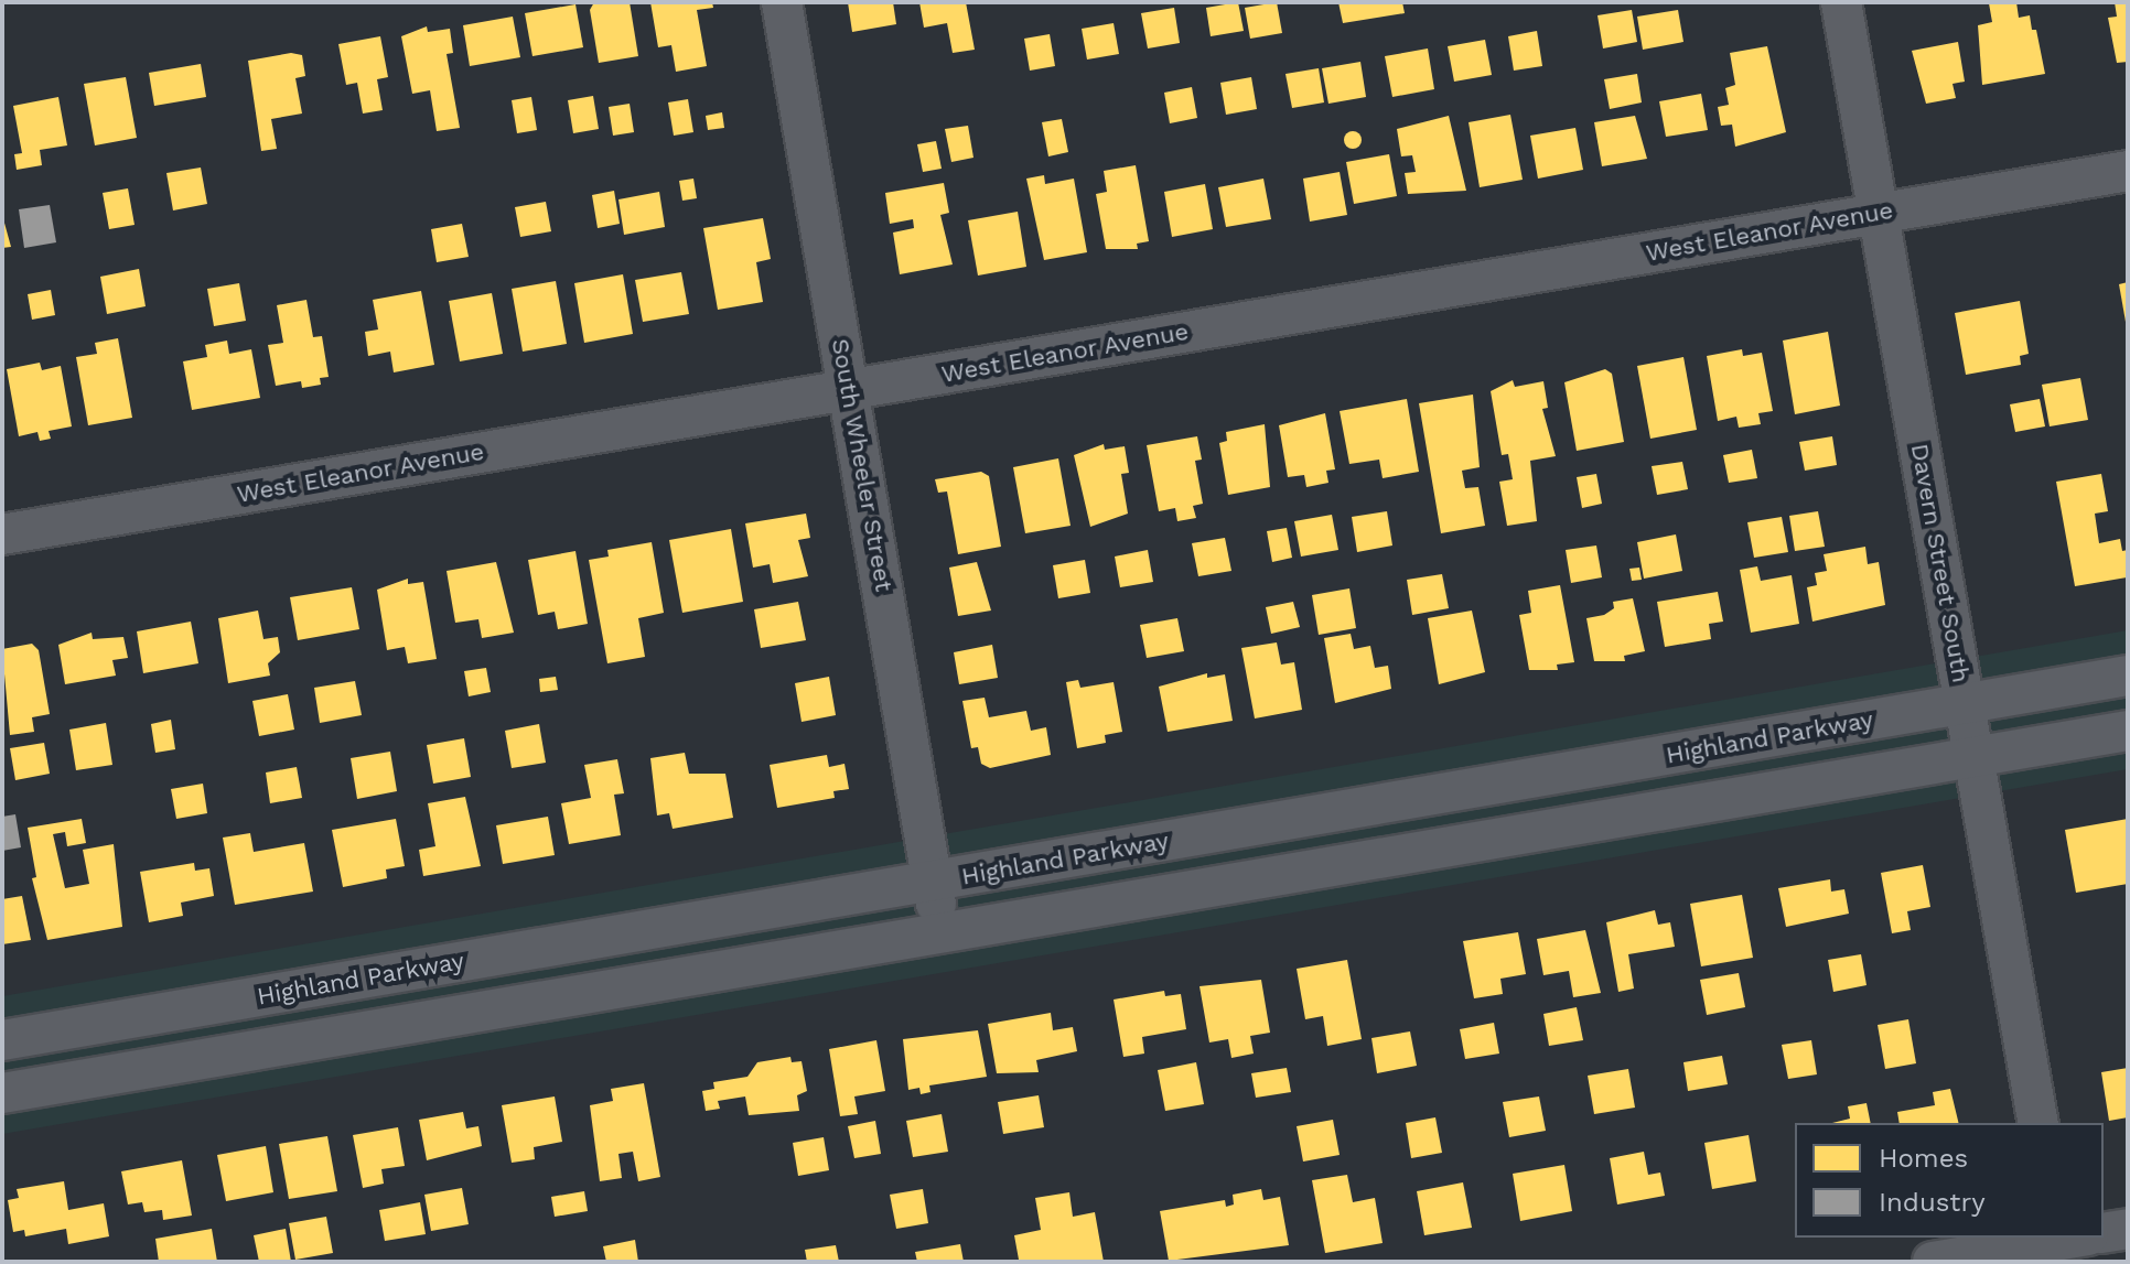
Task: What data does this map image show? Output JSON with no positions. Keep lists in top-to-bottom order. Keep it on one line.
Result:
{"streets":{"street":["West Eleanor Avenue","South Wheeler Street","Davern Street South","Highland Parkway"]},"crossings":[["West Eleanor Avenue","South Wheeler Street"],["West Eleanor Avenue","Davern Street South"],["South Wheeler Street","Highland Parkway"],["Davern Street South","Highland Parkway"]],"legend":["Homes","Industry"]}
